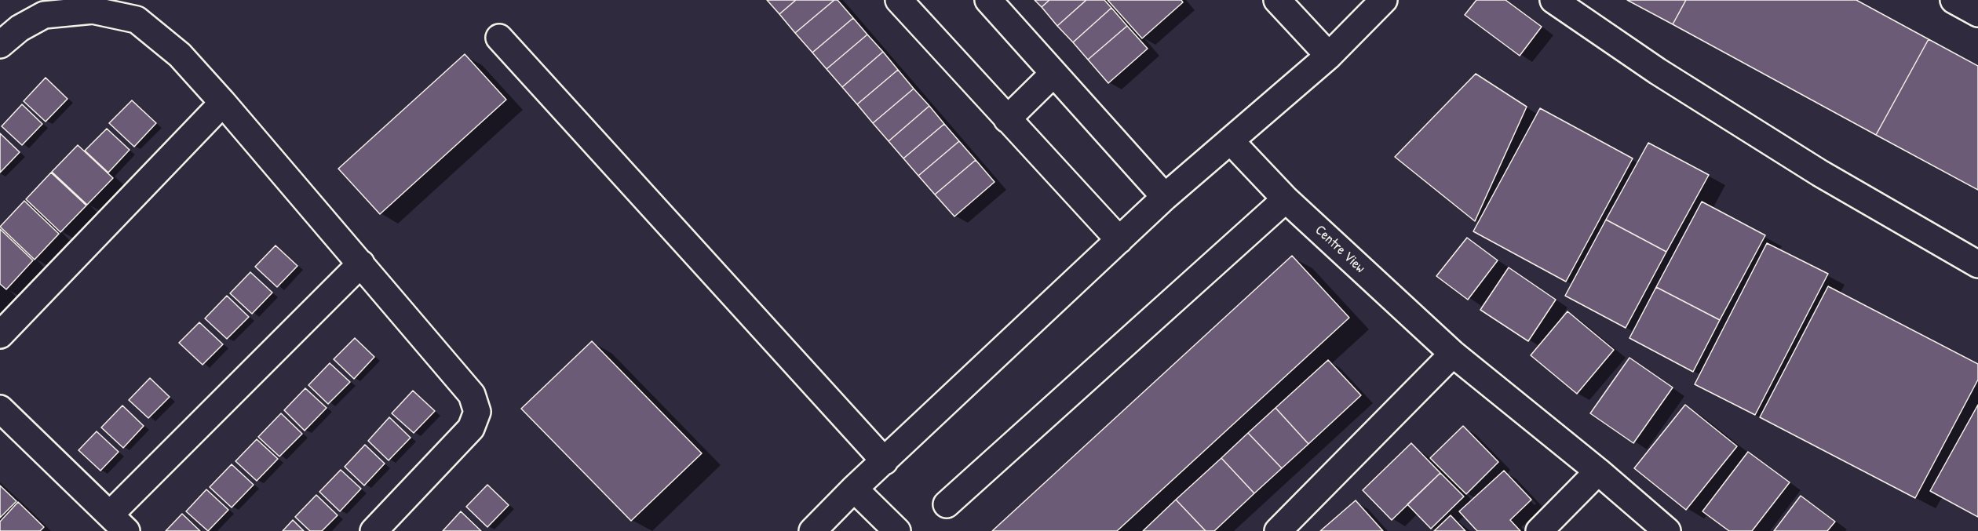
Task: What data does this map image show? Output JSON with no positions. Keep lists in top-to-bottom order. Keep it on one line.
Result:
{"streets":{"street":["Centre View"]}}
